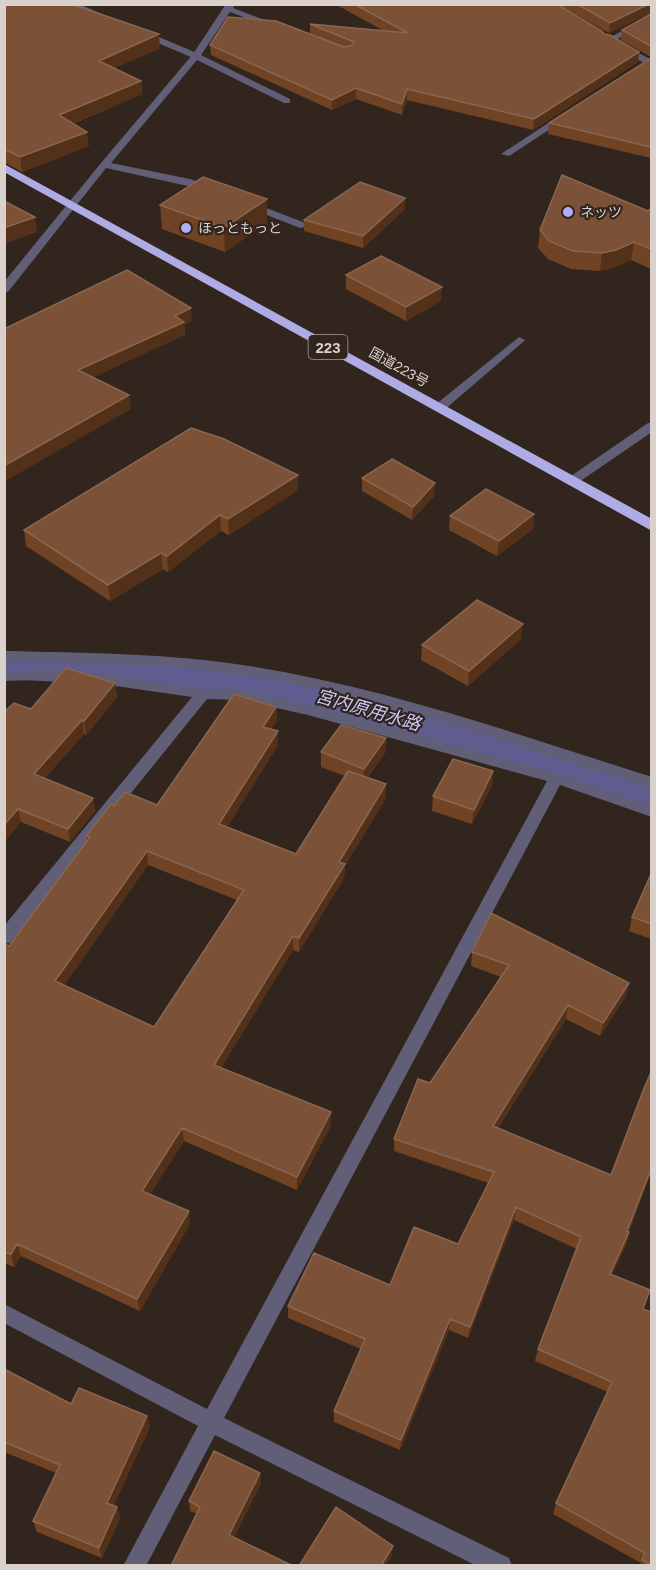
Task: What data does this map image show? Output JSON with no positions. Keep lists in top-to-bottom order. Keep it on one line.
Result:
{"streets":{"highway":["223","国道223号"]},"water":["宮内原用水路"],"places":["ネッツ","ほっともっと"]}
